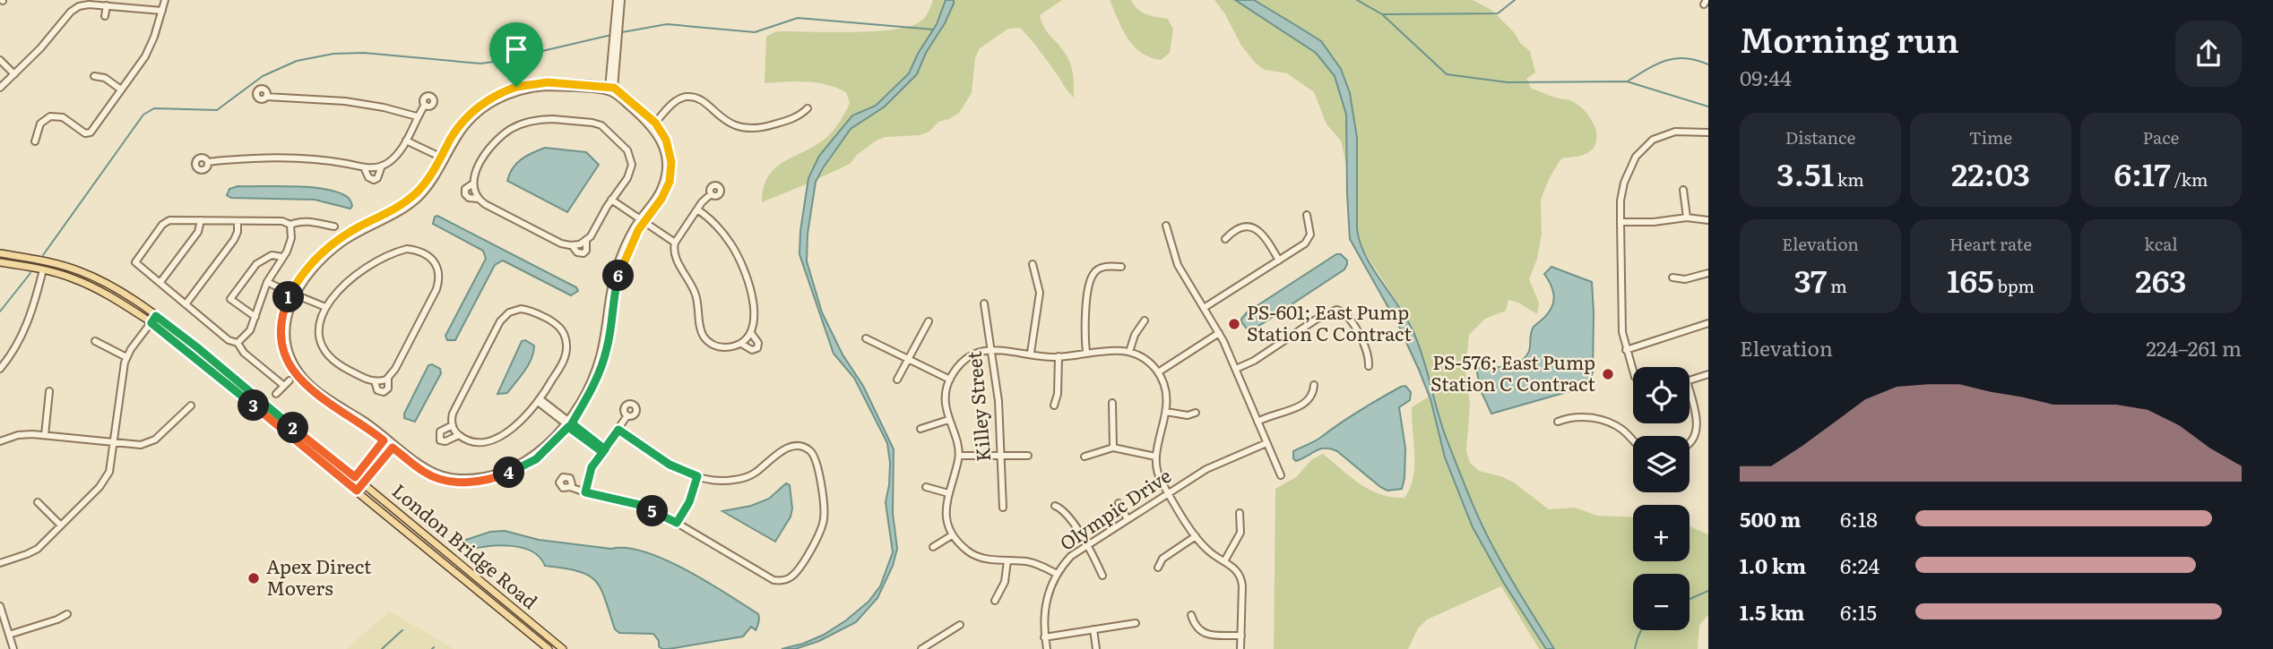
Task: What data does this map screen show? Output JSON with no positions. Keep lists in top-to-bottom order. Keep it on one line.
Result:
{"streets":{"main road":["London Bridge Road"],"street":["Killey Street","Olympic Drive"]},"places":["PS-601; East Pump Station C Contract","PS-576; East Pump Station C Contract","Apex Direct Movers"],"page":{"heading":["Morning run","09:44"],"stats":[["Distance","3.51 km"],["Time","22:03"],["Pace","6:17 /km"],["Elevation","37 m"],["Heart rate","165 bpm"],["kcal","263"]],"pins":["6","1","3","2","4","5"],"chart":["Elevation","224–261 m"],"map_buttons":["+","−"],"list":[{"name":"500 m","note":"6:18"},{"name":"1.0 km","note":"6:24"},{"name":"1.5 km","note":"6:15"}]}}
